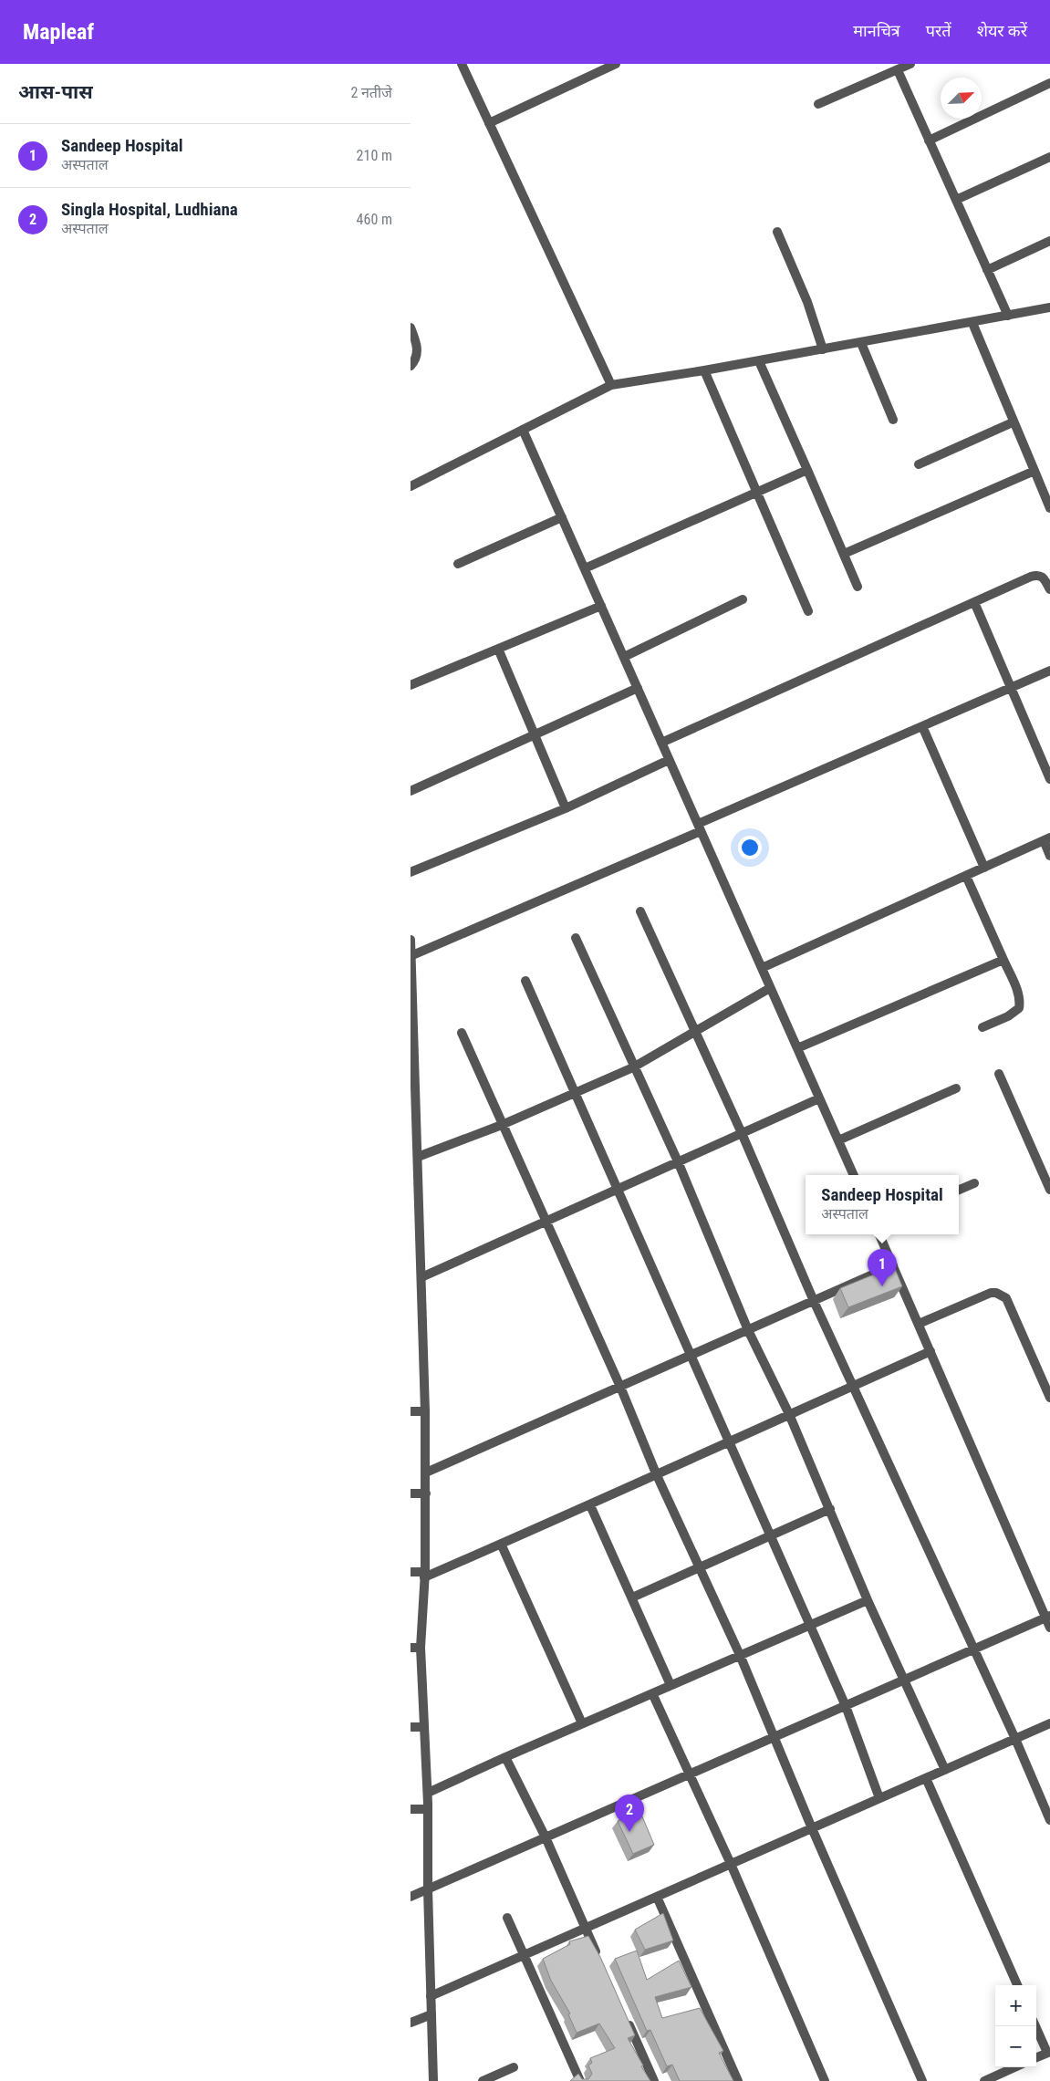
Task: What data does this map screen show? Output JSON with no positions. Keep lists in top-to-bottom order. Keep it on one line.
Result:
{"north":"top right","page":{"header":"Mapleaf","nav":["मानचित्र","परतें","शेयर करें"],"heading":["आस-पास","2 नतीजे"],"list":[{"mark":"1","name":"Sandeep Hospital","note":"अस्पताल","value":"210 m"},{"mark":"2","name":"Singla Hospital, Ludhiana","note":"अस्पताल","value":"460 m"}],"popup":["Sandeep Hospital","अस्पताल"],"pins":["1","2"],"map_buttons":["+","−"]}}
